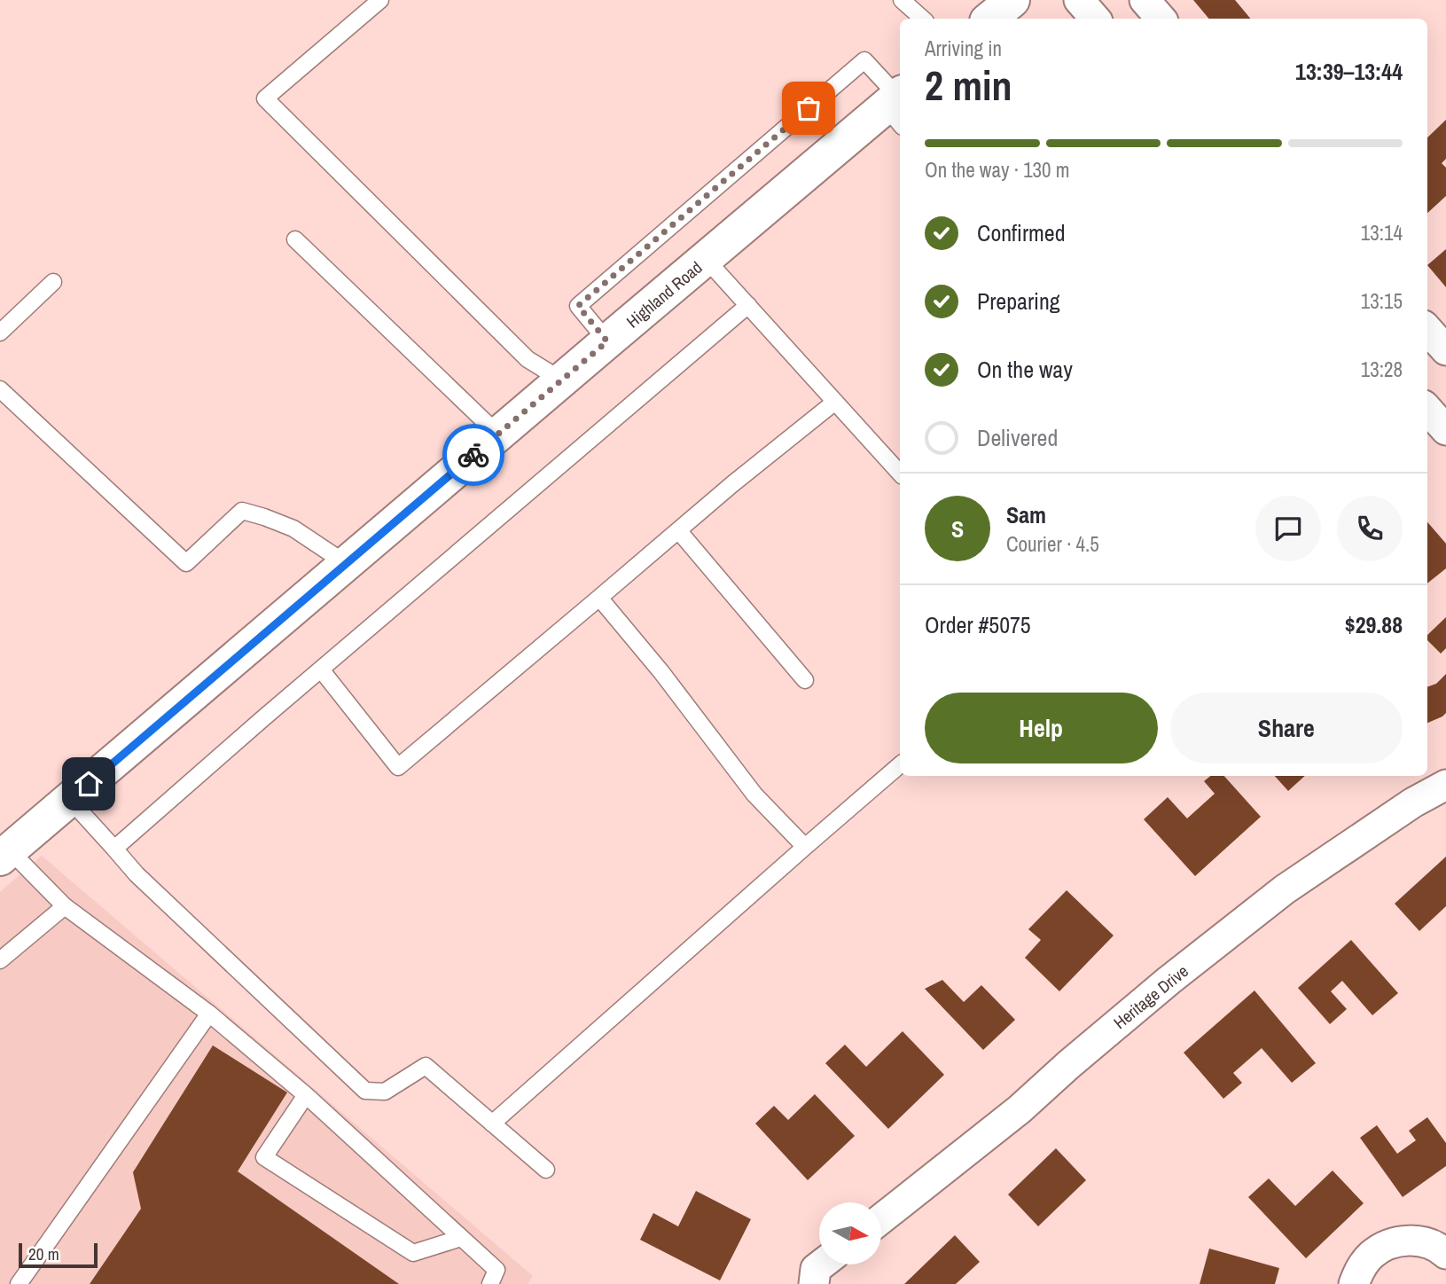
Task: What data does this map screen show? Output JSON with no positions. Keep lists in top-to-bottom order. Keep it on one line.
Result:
{"streets":{"street":["Highland Road","Heritage Drive"]},"scale_bar":"20 m","north":"right","page":{"heading":["2 min","Arriving in","13:39–13:44"],"panel":["Sam","Courier · 4.5","Order #5075","$29.88"],"bar":"On the way · 130 m","list":[["Confirmed","13:14"],["Preparing","13:15"],["On the way","13:28"],"Delivered"],"round":"S","buttons":["Help","Share"],"scale":"20 m"}}
